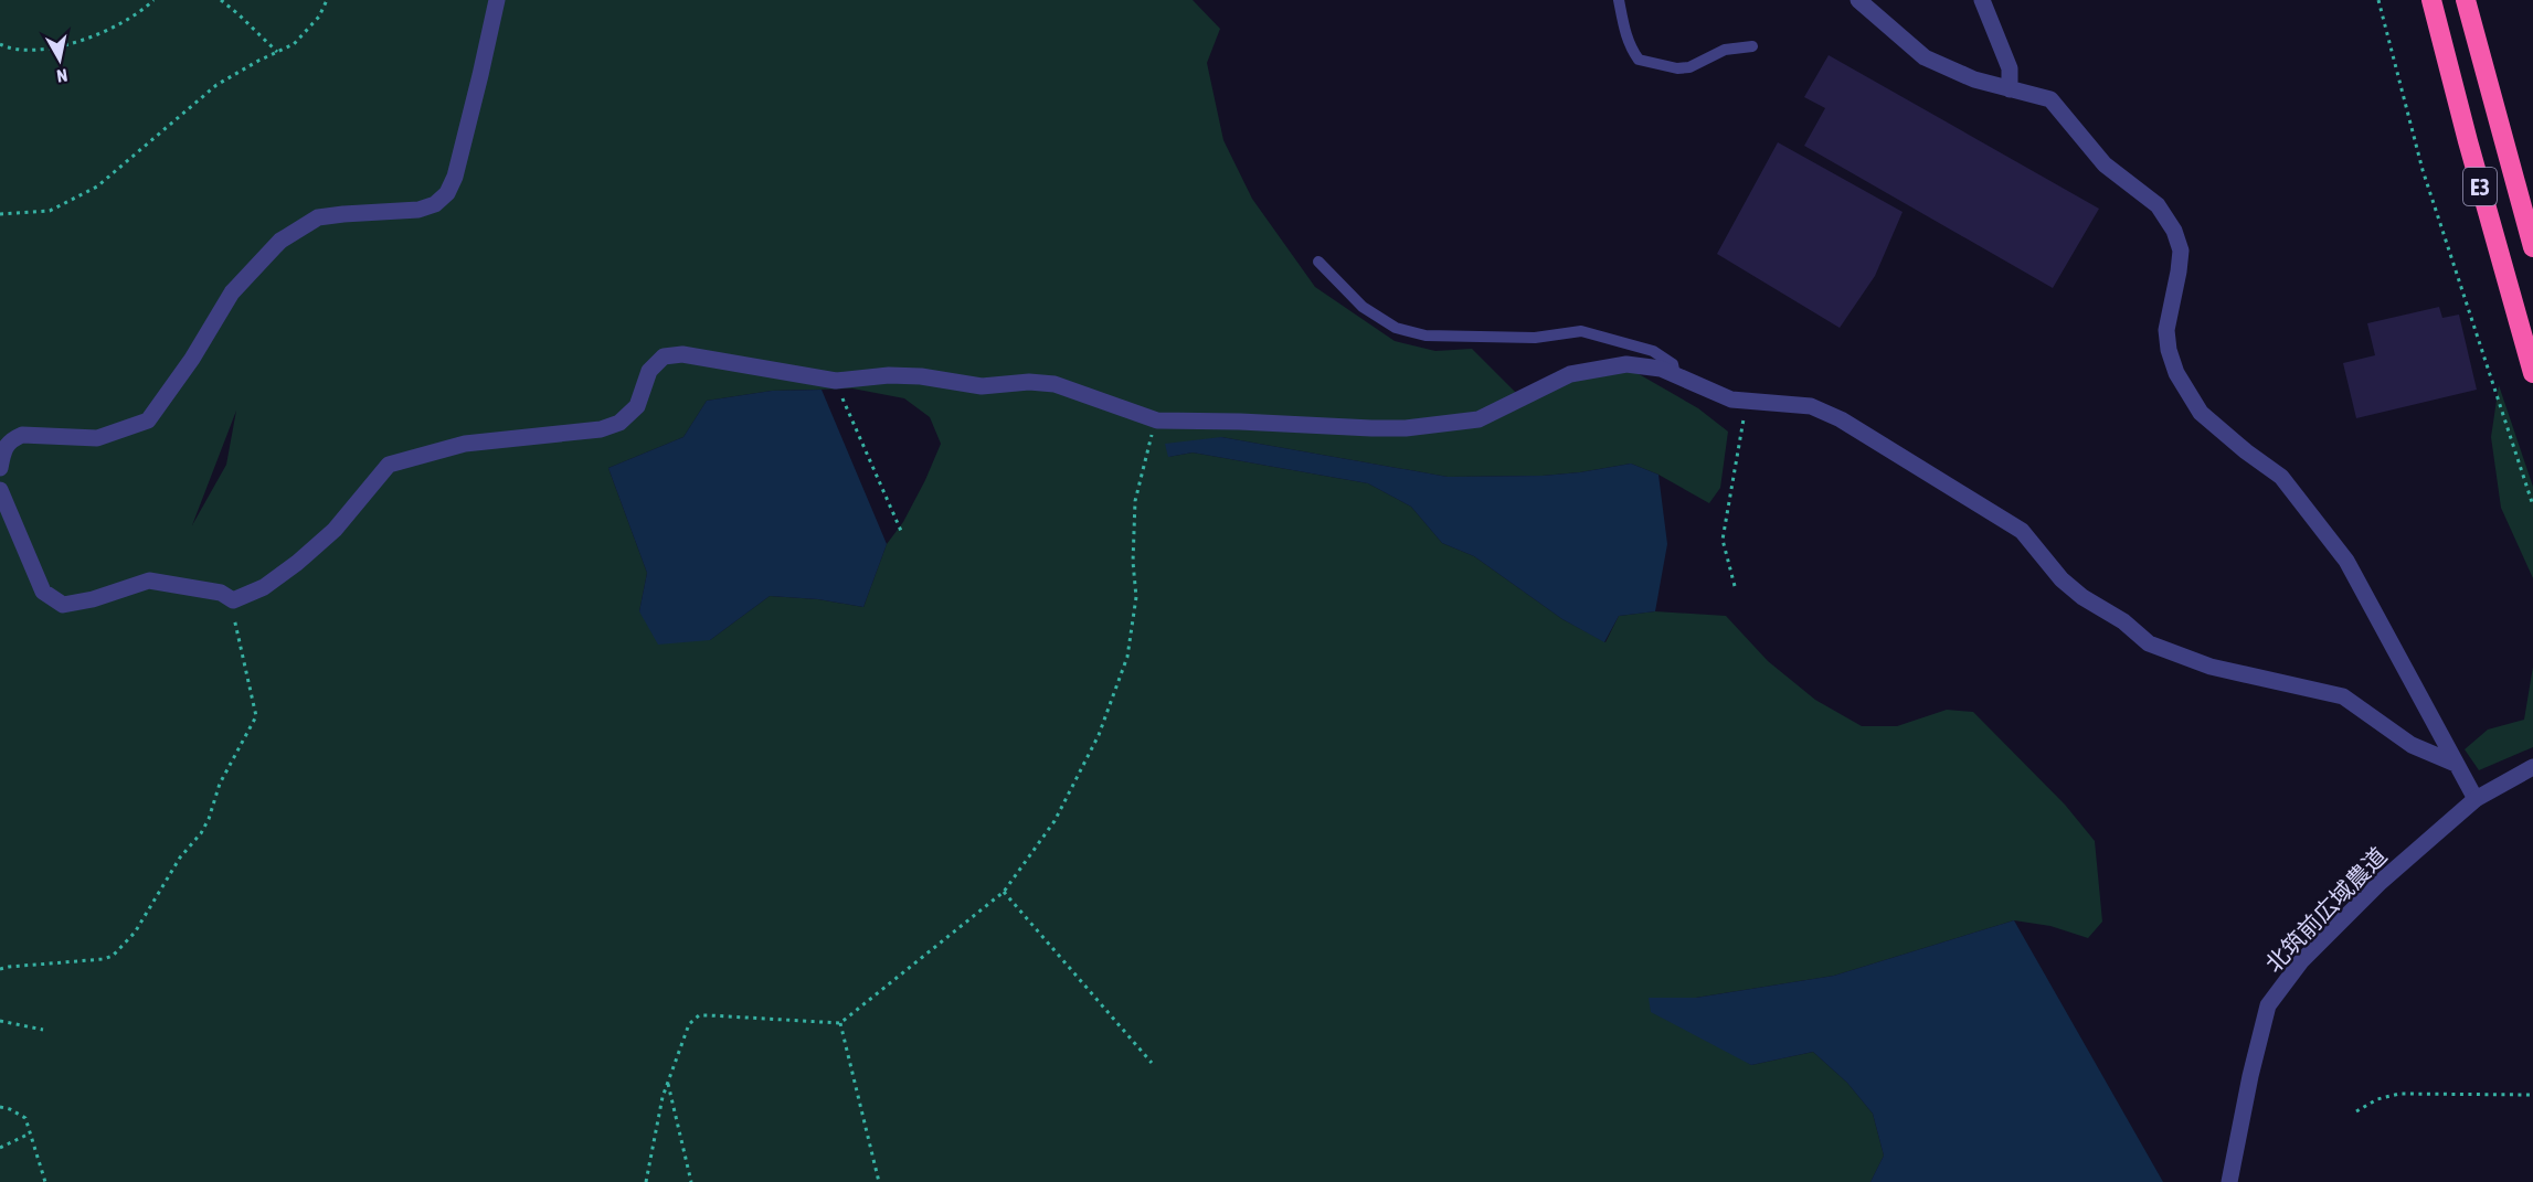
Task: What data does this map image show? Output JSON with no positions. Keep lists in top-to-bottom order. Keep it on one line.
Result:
{"streets":{"highway":["E3"],"street":["北筑前広域農道"]},"north":"bottom"}
